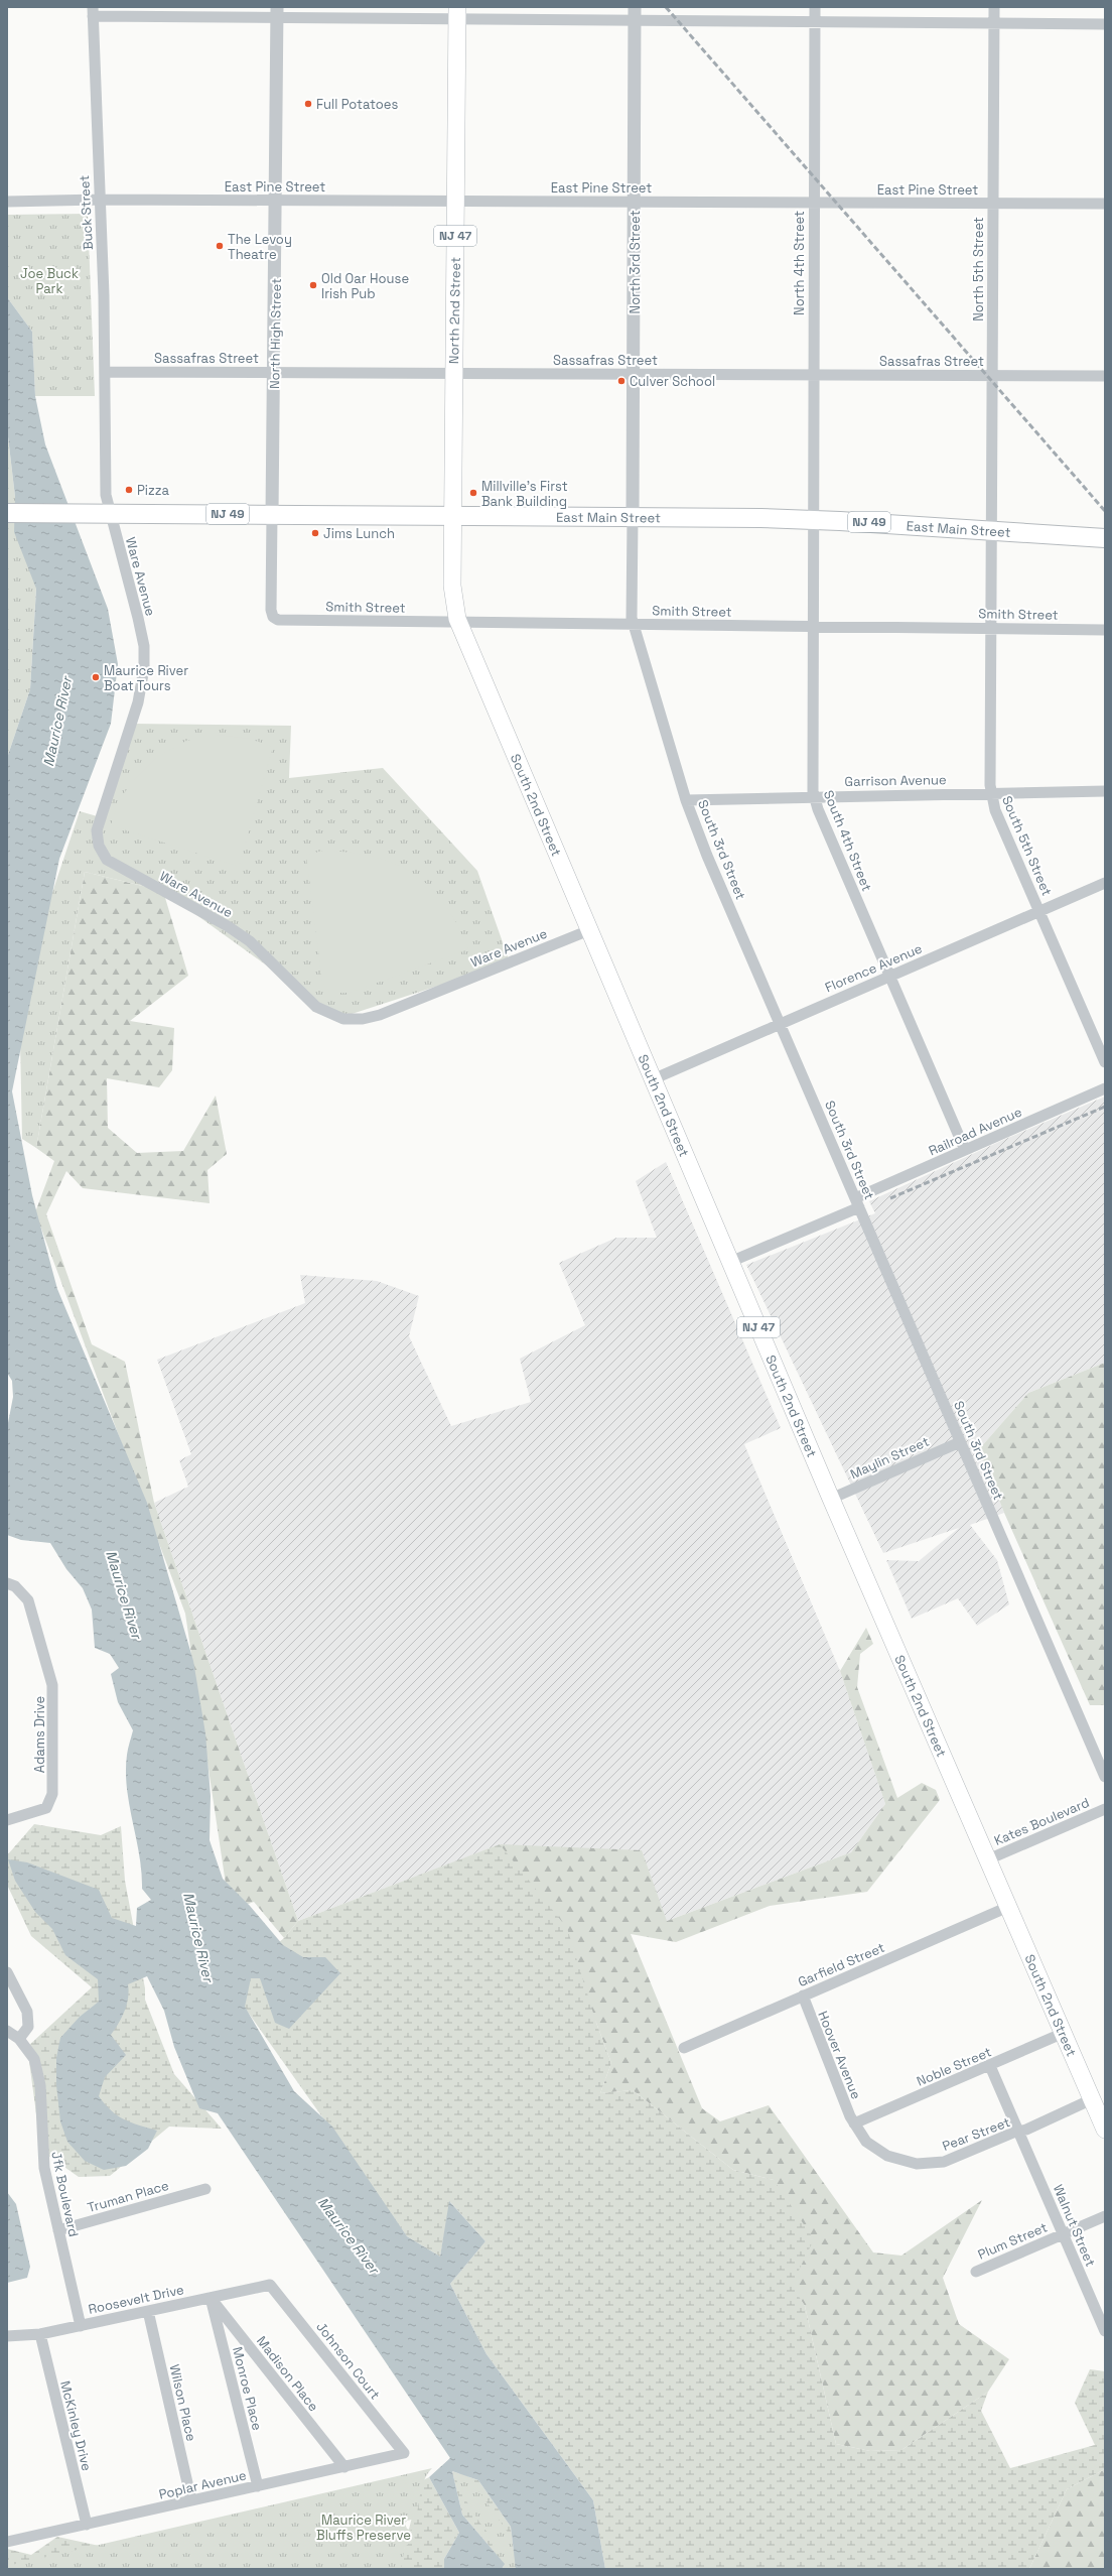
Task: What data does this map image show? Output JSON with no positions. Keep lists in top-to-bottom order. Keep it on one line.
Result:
{"streets":{"highway":["NJ 49","East Main Street"],"main road":["NJ 47","North 2nd Street","South 2nd Street"],"street":["East Pine Street","Buck Street","North 3rd Street","North 4th Street","North 5th Street","North High Street","Sassafras Street","Ware Avenue","Smith Street","Garrison Avenue","South 4th Street","South 5th Street","South 3rd Street","Florence Avenue","Railroad Avenue","Maylin Street","Adams Drive","Kates Boulevard","Garfield Street","Hoover Avenue","Noble Street","Pear Street","Jfk Boulevard","Truman Place","Walnut Street","Plum Street","Roosevelt Drive","Johnson Court","Madison Place","Monroe Place","Wilson Place","McKinley Drive","Poplar Avenue"]},"crossings":[["East Pine Street","Buck Street"],["East Pine Street","North 3rd Street"],["East Pine Street","North 4th Street"],["East Pine Street","North 5th Street"],["East Pine Street","North 2nd Street"],["East Pine Street","North High Street"],["Buck Street","Sassafras Street"],["Buck Street","NJ 49"],["Buck Street","East Main Street"],["Buck Street","Ware Avenue"],["North 3rd Street","Sassafras Street"],["North 3rd Street","East Main Street"],["North 3rd Street","South 3rd Street"],["North 4th Street","Sassafras Street"],["North 4th Street","East Main Street"],["North 4th Street","South 4th Street"],["North 5th Street","Sassafras Street"],["North 5th Street","East Main Street"],["North 5th Street","South 5th Street"],["North 2nd Street","Sassafras Street"],["North 2nd Street","East Main Street"],["North 2nd Street","South 2nd Street"],["North High Street","Sassafras Street"],["North High Street","East Main Street"],["North High Street","Smith Street"],["NJ 49","East Main Street"],["NJ 49","Ware Avenue"],["East Main Street","Ware Avenue"],["East Main Street","Smith Street"],["East Main Street","South 2nd Street"],["East Main Street","South 4th Street"],["East Main Street","South 5th Street"],["East Main Street","South 3rd Street"],["Ware Avenue","South 2nd Street"],["Smith Street","South 2nd Street"],["Smith Street","South 4th Street"],["Smith Street","South 5th Street"],["Smith Street","South 3rd Street"],["Garrison Avenue","South 4th Street"],["Garrison Avenue","South 5th Street"],["Garrison Avenue","South 3rd Street"],["South 2nd Street","Florence Avenue"],["South 2nd Street","Railroad Avenue"],["South 2nd Street","Maylin Street"],["South 2nd Street","Kates Boulevard"],["South 2nd Street","Garfield Street"],["South 2nd Street","Noble Street"],["South 2nd Street","Pear Street"],["South 4th Street","Florence Avenue"],["South 4th Street","Railroad Avenue"],["South 5th Street","Florence Avenue"],["South 3rd Street","Florence Avenue"],["South 3rd Street","Railroad Avenue"],["South 3rd Street","Maylin Street"],["Garfield Street","Hoover Avenue"],["Hoover Avenue","Noble Street"],["Hoover Avenue","Pear Street"],["Noble Street","Pear Street"],["Noble Street","Walnut Street"],["Pear Street","Walnut Street"],["Jfk Boulevard","Truman Place"],["Jfk Boulevard","Roosevelt Drive"],["Walnut Street","Plum Street"],["Roosevelt Drive","Johnson Court"],["Roosevelt Drive","Madison Place"],["Roosevelt Drive","Monroe Place"],["Roosevelt Drive","Wilson Place"],["Roosevelt Drive","McKinley Drive"],["Johnson Court","Poplar Avenue"],["Madison Place","Monroe Place"],["Madison Place","Poplar Avenue"],["Monroe Place","Poplar Avenue"],["Wilson Place","Poplar Avenue"],["McKinley Drive","Poplar Avenue"]],"water":["Maurice River"],"parks":["Joe Buck Park","Maurice River Bluffs Preserve"],"places":["Full Potatoes","The Levoy Theatre","Old Oar House Irish Pub","Culver School","Pizza","Millville's First Bank Building","Jims Lunch","Maurice River Boat Tours"]}
